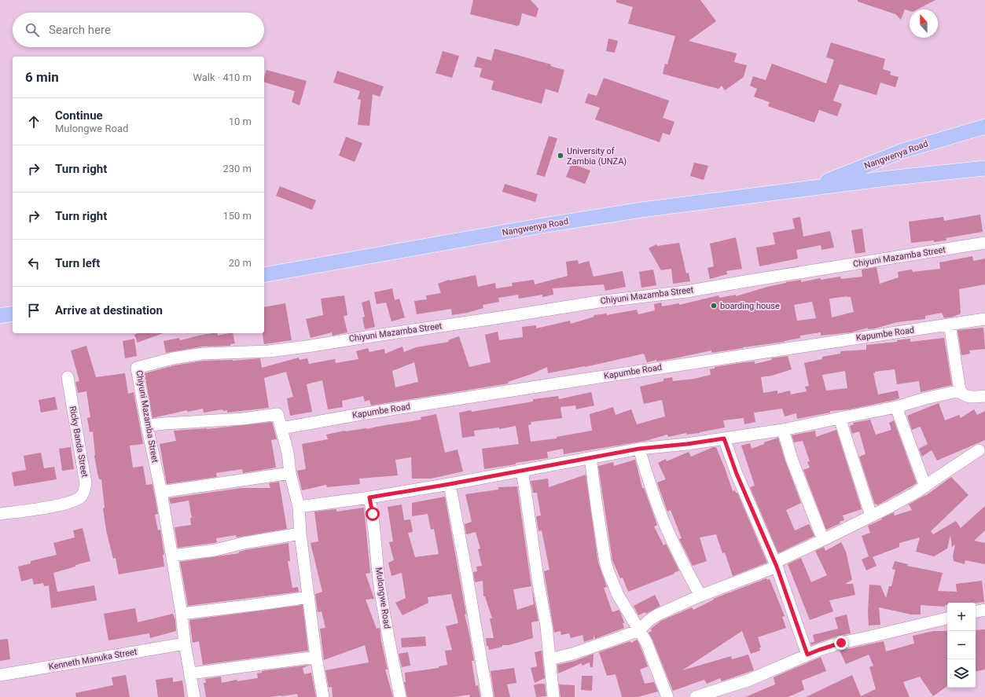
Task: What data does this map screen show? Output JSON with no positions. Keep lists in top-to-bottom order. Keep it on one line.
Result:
{"streets":{"main road":["Nangwenya Road"],"street":["Chiyuni Mazamba Street","Kapumbe Road","Ricky Banda Street","Mulongwe Road","Kenneth Manuka Street"]},"crossings":[["Chiyuni Mazamba Street","Kenneth Manuka Street"]],"places":["University of Zambia (UNZA)","boarding house"],"north":"top","page":{"search":"Search here","heading":["6 min","Walk · 410 m"],"list":[["Continue","Mulongwe Road","10 m"],["Turn right","230 m"],["Turn right","150 m"],["Turn left","20 m"],"Arrive at destination"],"map_buttons":["+","−"]}}
